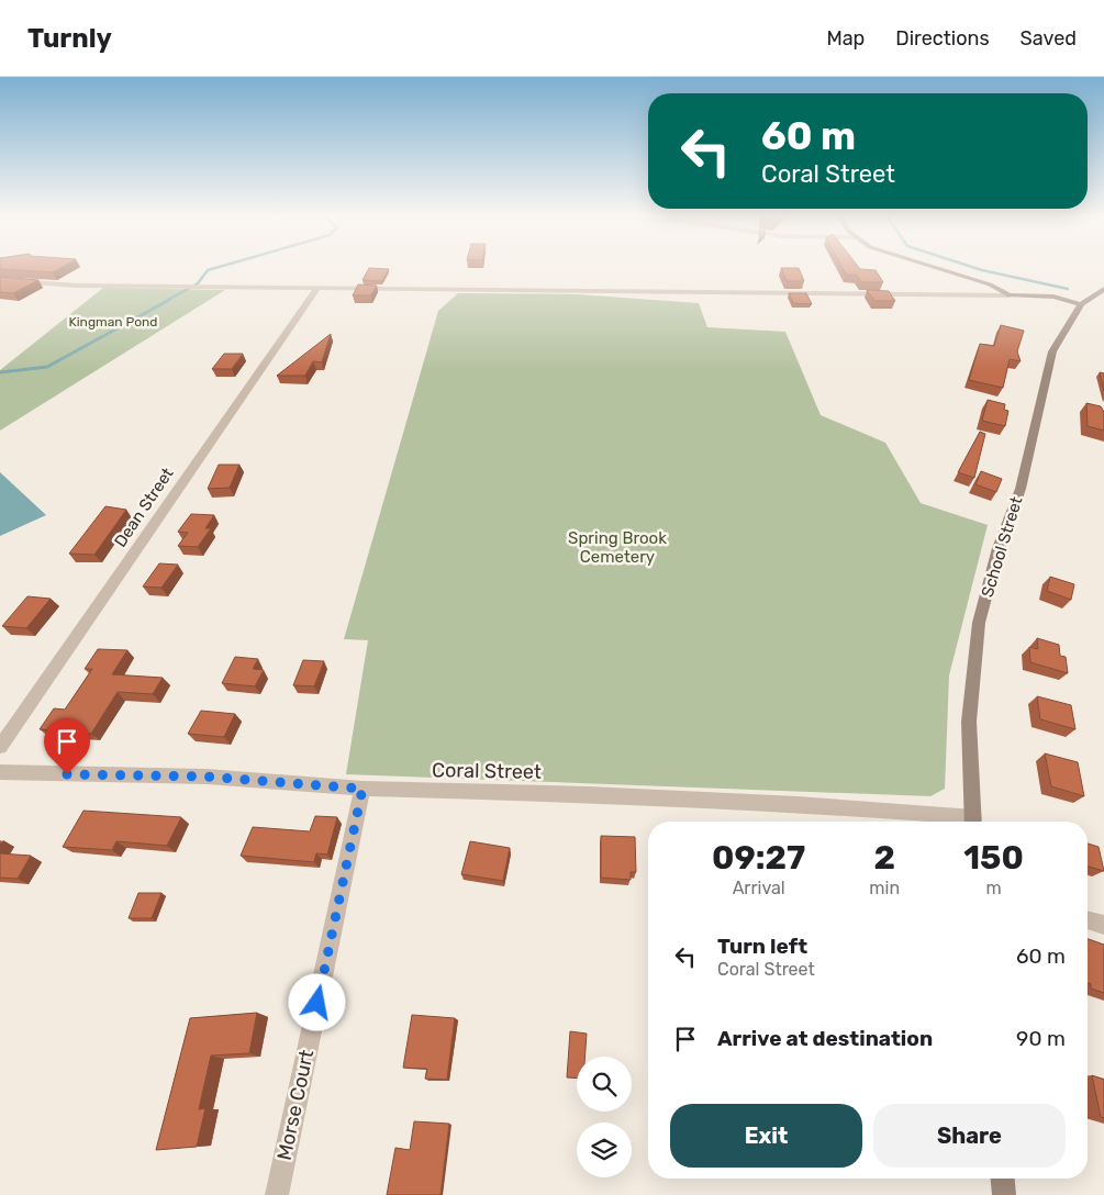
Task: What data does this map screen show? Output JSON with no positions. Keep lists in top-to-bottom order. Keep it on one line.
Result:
{"streets":{"main road":["School Street"],"street":["Dean Street","Coral Street","Morse Court"]},"crossings":[["Coral Street","Morse Court"]],"parks":["Kingman Pond","Spring Brook Cemetery"],"page":{"header":"Turnly","nav":["Map","Directions","Saved"],"turn":["60 m","Coral Street"],"eta":["09:27","Arrival","2","min","150","m"],"list":[{"name":"Turn left","note":"Coral Street","value":"60 m"},{"name":"Arrive at destination","value":"90 m"}],"buttons":["Exit","Share"]}}
